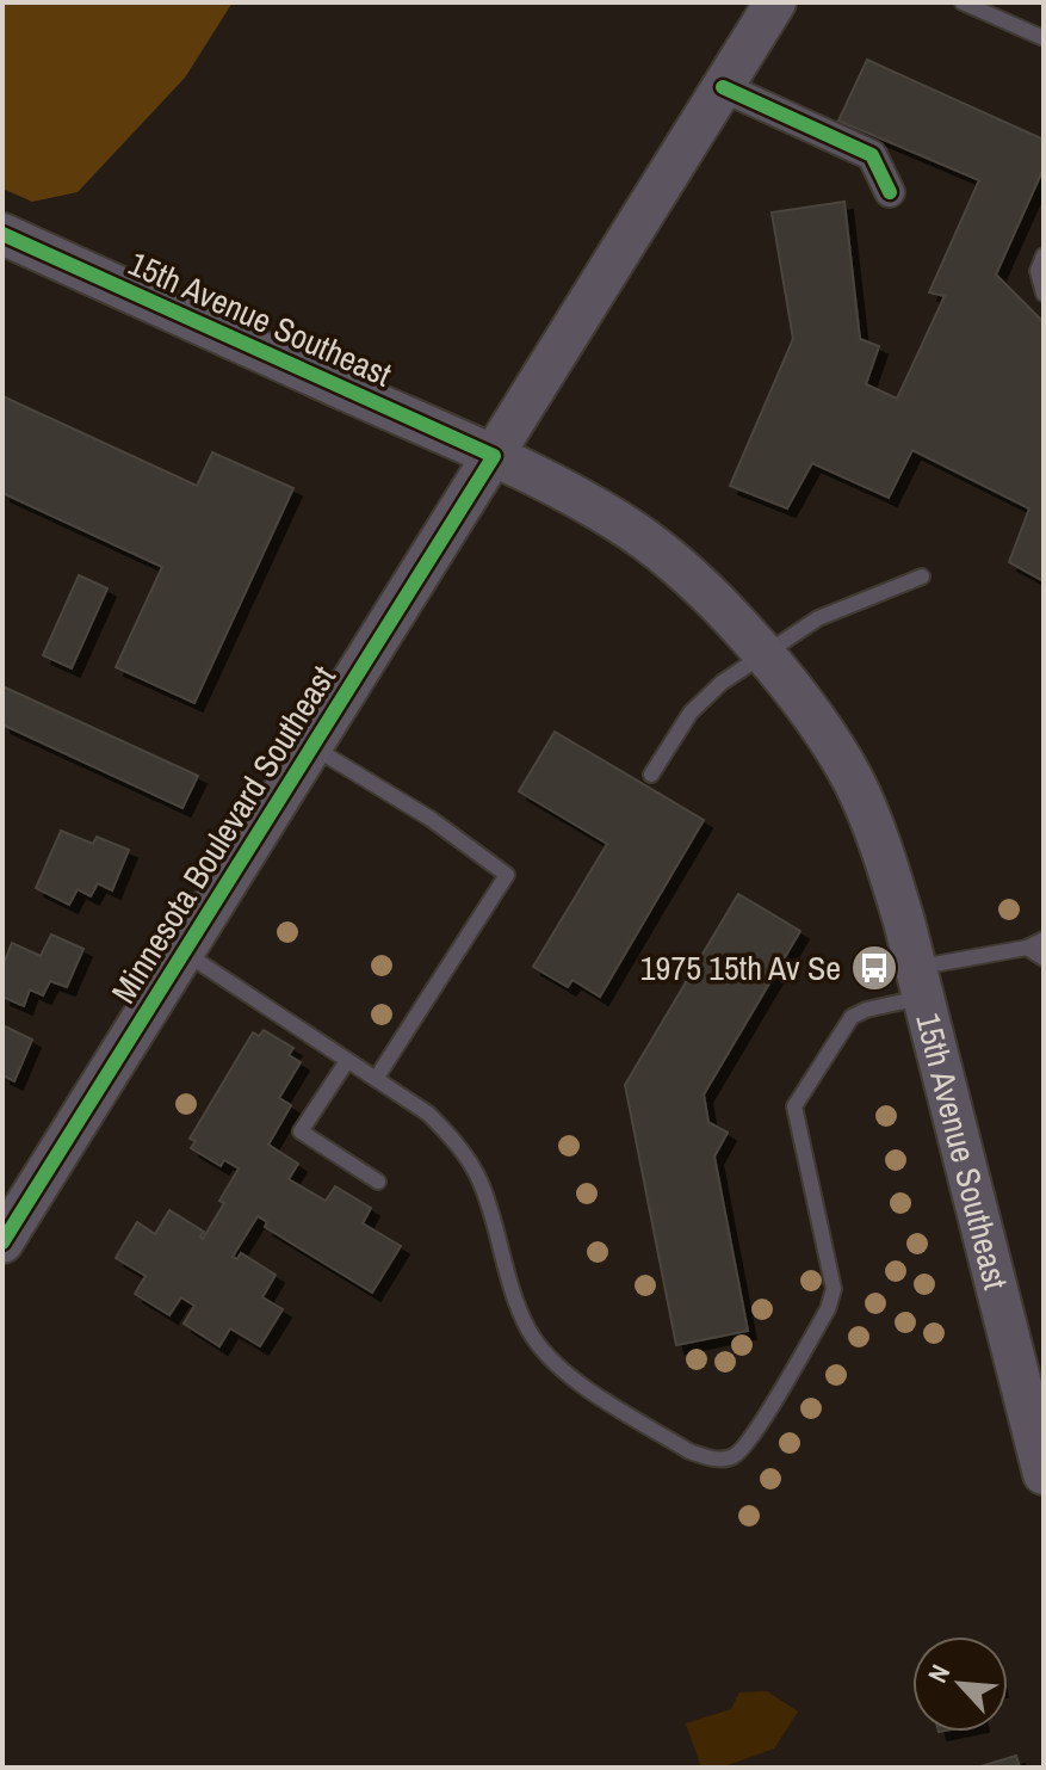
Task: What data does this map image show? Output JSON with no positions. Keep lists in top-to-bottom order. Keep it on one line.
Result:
{"streets":{"main road":["15th Avenue Southeast","Minnesota Boulevard Southeast"]},"crossings":[["15th Avenue Southeast","Minnesota Boulevard Southeast"]],"places":{"bus stop":["1975 15th Av Se"]},"north":"top left"}
